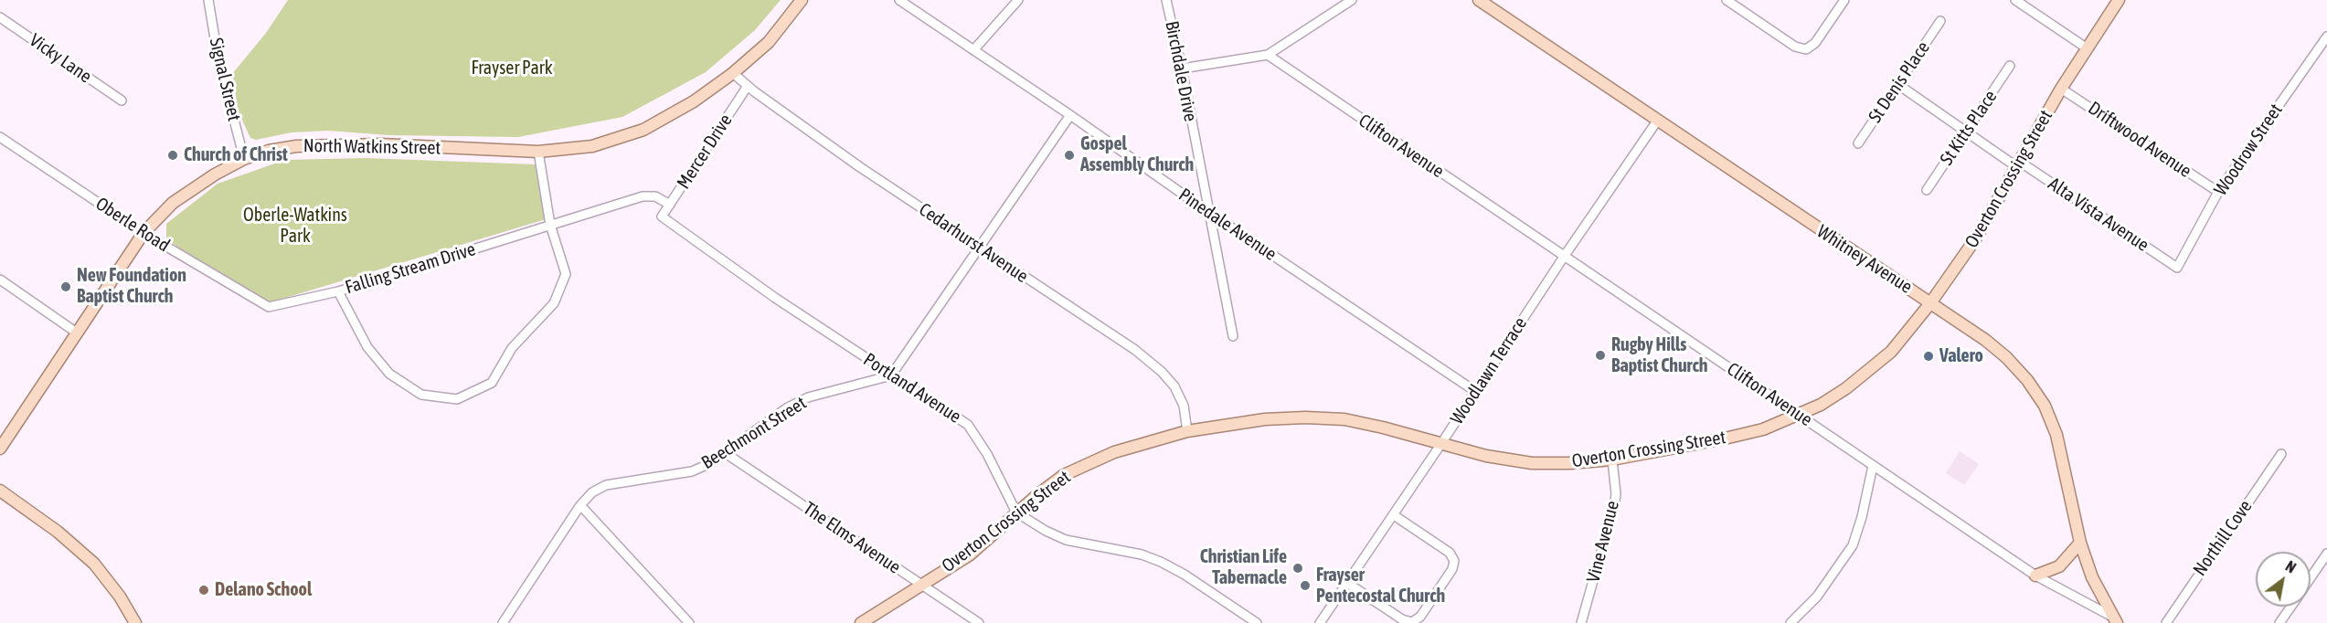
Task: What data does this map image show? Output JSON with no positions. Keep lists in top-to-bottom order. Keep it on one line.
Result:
{"streets":{"main road":["North Watkins Street","Overton Crossing Street","Whitney Avenue"],"street":["Vicky Lane","Birchdale Drive","Signal Street","St Denis Place","St Kitts Place","Driftwood Avenue","Clifton Avenue","Woodrow Street","Mercer Drive","Alta Vista Avenue","Oberle Road","Pinedale Avenue","Cedarhurst Avenue","Falling Stream Drive","Woodlawn Terrace","Portland Avenue","Beechmont Street","The Elms Avenue","Northill Cove","Vine Avenue"]},"crossings":[["Birchdale Drive","Pinedale Avenue"],["Signal Street","North Watkins Street"],["St Denis Place","Alta Vista Avenue"],["St Kitts Place","Alta Vista Avenue"],["Driftwood Avenue","Woodrow Street"],["Driftwood Avenue","Overton Crossing Street"],["Clifton Avenue","Overton Crossing Street"],["Clifton Avenue","Whitney Avenue"],["Clifton Avenue","Woodlawn Terrace"],["North Watkins Street","Oberle Road"],["North Watkins Street","Cedarhurst Avenue"],["Woodrow Street","Alta Vista Avenue"],["Mercer Drive","Cedarhurst Avenue"],["Mercer Drive","Falling Stream Drive"],["Mercer Drive","Portland Avenue"],["Overton Crossing Street","Alta Vista Avenue"],["Overton Crossing Street","Cedarhurst Avenue"],["Overton Crossing Street","Whitney Avenue"],["Overton Crossing Street","Woodlawn Terrace"],["Overton Crossing Street","Portland Avenue"],["Overton Crossing Street","The Elms Avenue"],["Overton Crossing Street","Vine Avenue"],["Oberle Road","Falling Stream Drive"],["Pinedale Avenue","Woodlawn Terrace"],["Whitney Avenue","Woodlawn Terrace"],["Portland Avenue","Beechmont Street"],["Beechmont Street","The Elms Avenue"]],"parks":["Frayser Park","Oberle-Watkins Park"],"places":["Church of Christ","Gospel Assembly Church","New Foundation Baptist Church","Rugby Hills Baptist Church","Valero","Christian Life Tabernacle","Frayser Pentecostal Church","Delano School"],"north":"top right"}
